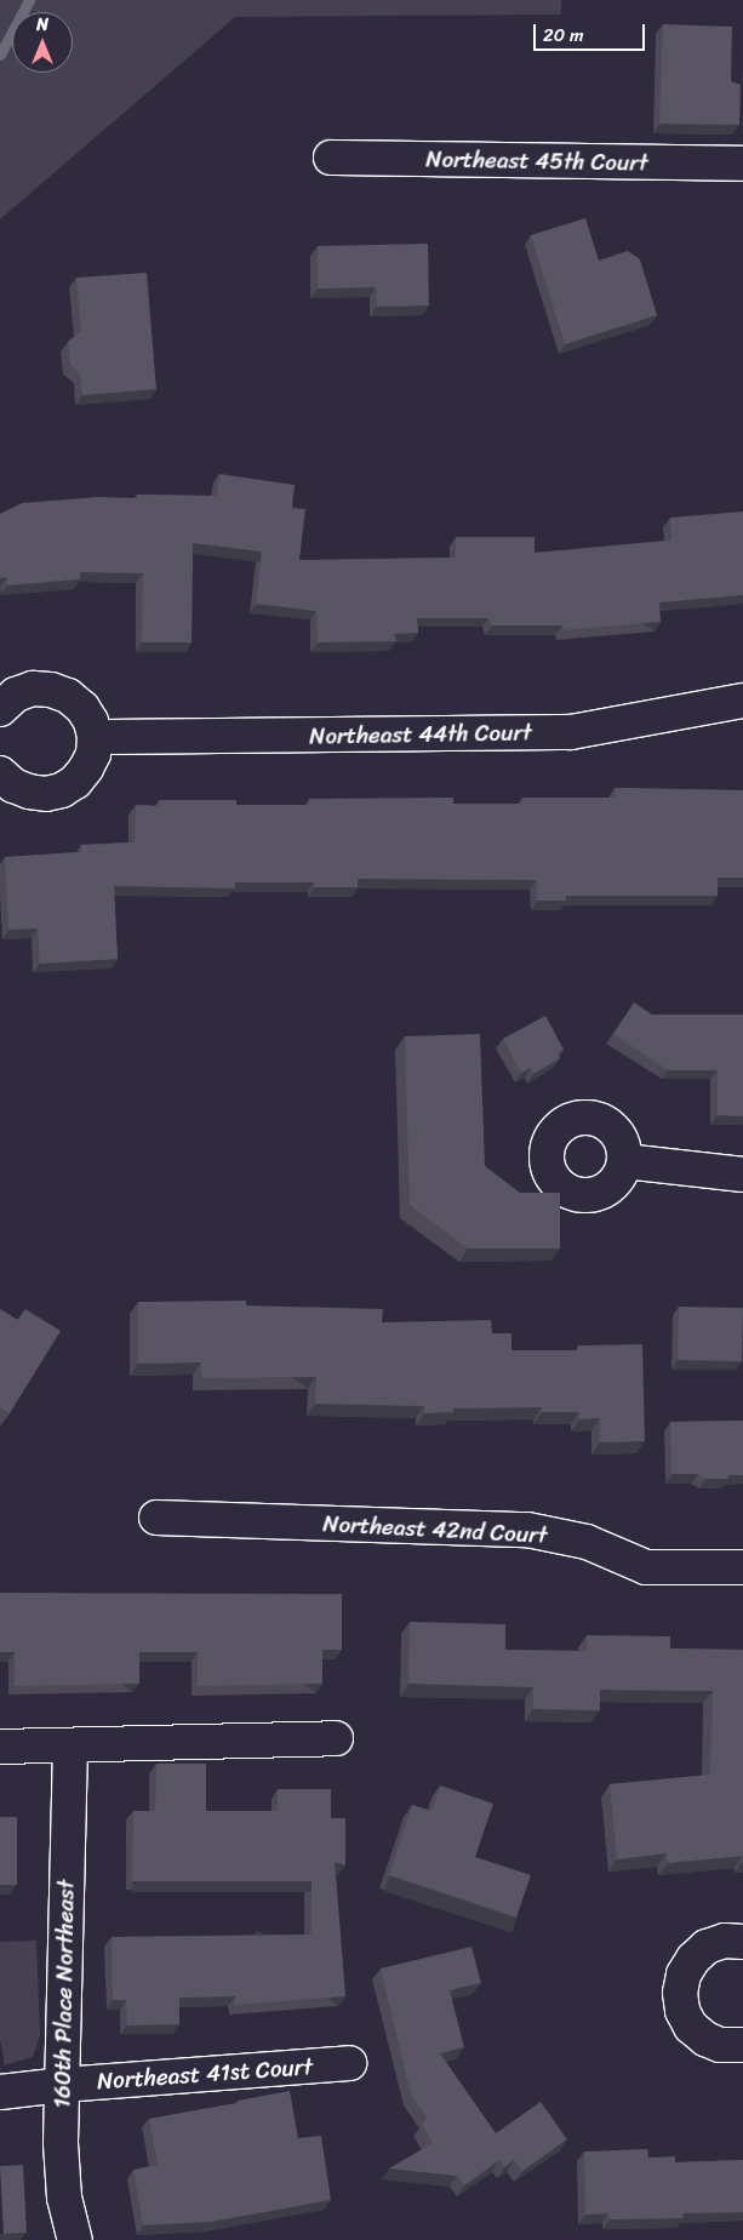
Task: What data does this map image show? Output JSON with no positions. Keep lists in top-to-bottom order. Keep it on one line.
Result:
{"streets":{"street":["Northeast 45th Court","Northeast 44th Court","Northeast 42nd Court","160th Place Northeast","Northeast 41st Court"]},"crossings":[["160th Place Northeast","Northeast 41st Court"]],"scale_bar":"20 m","north":"top"}
